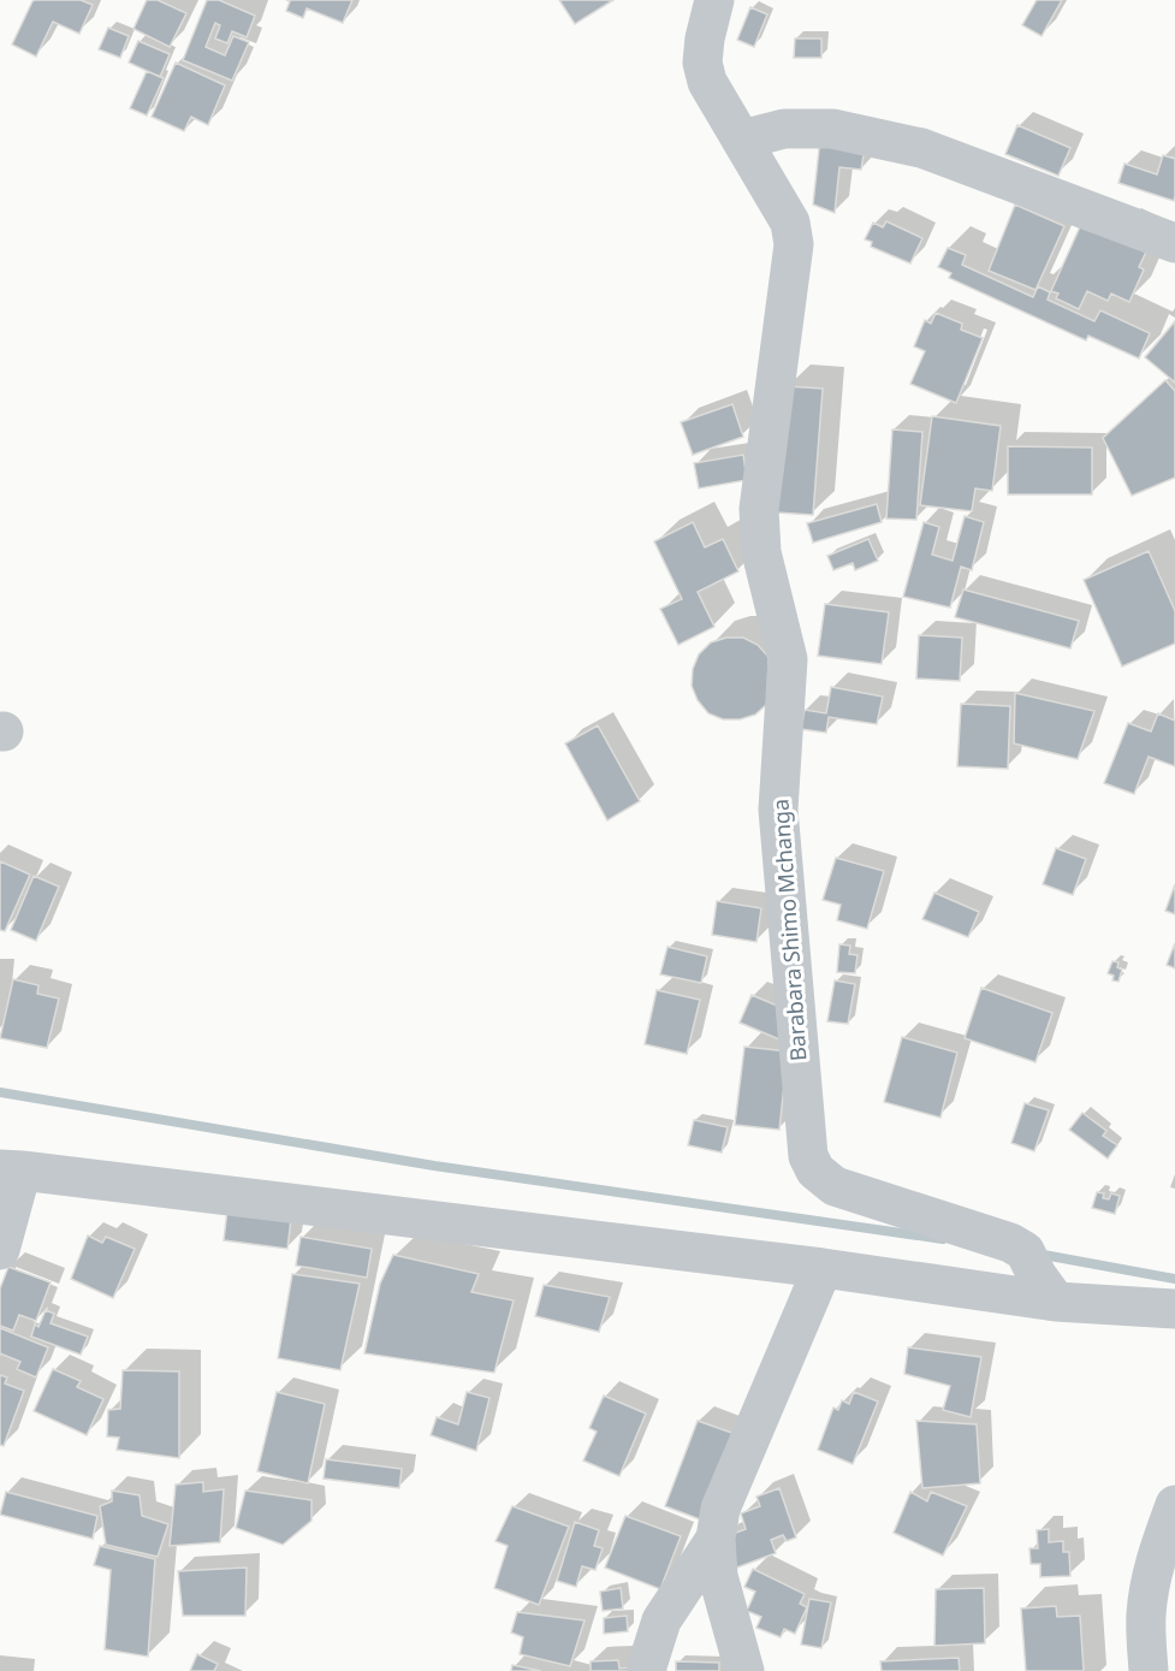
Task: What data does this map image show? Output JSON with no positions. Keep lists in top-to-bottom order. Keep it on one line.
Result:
{"streets":{"street":["Barabara Shimo Mchanga"]}}
